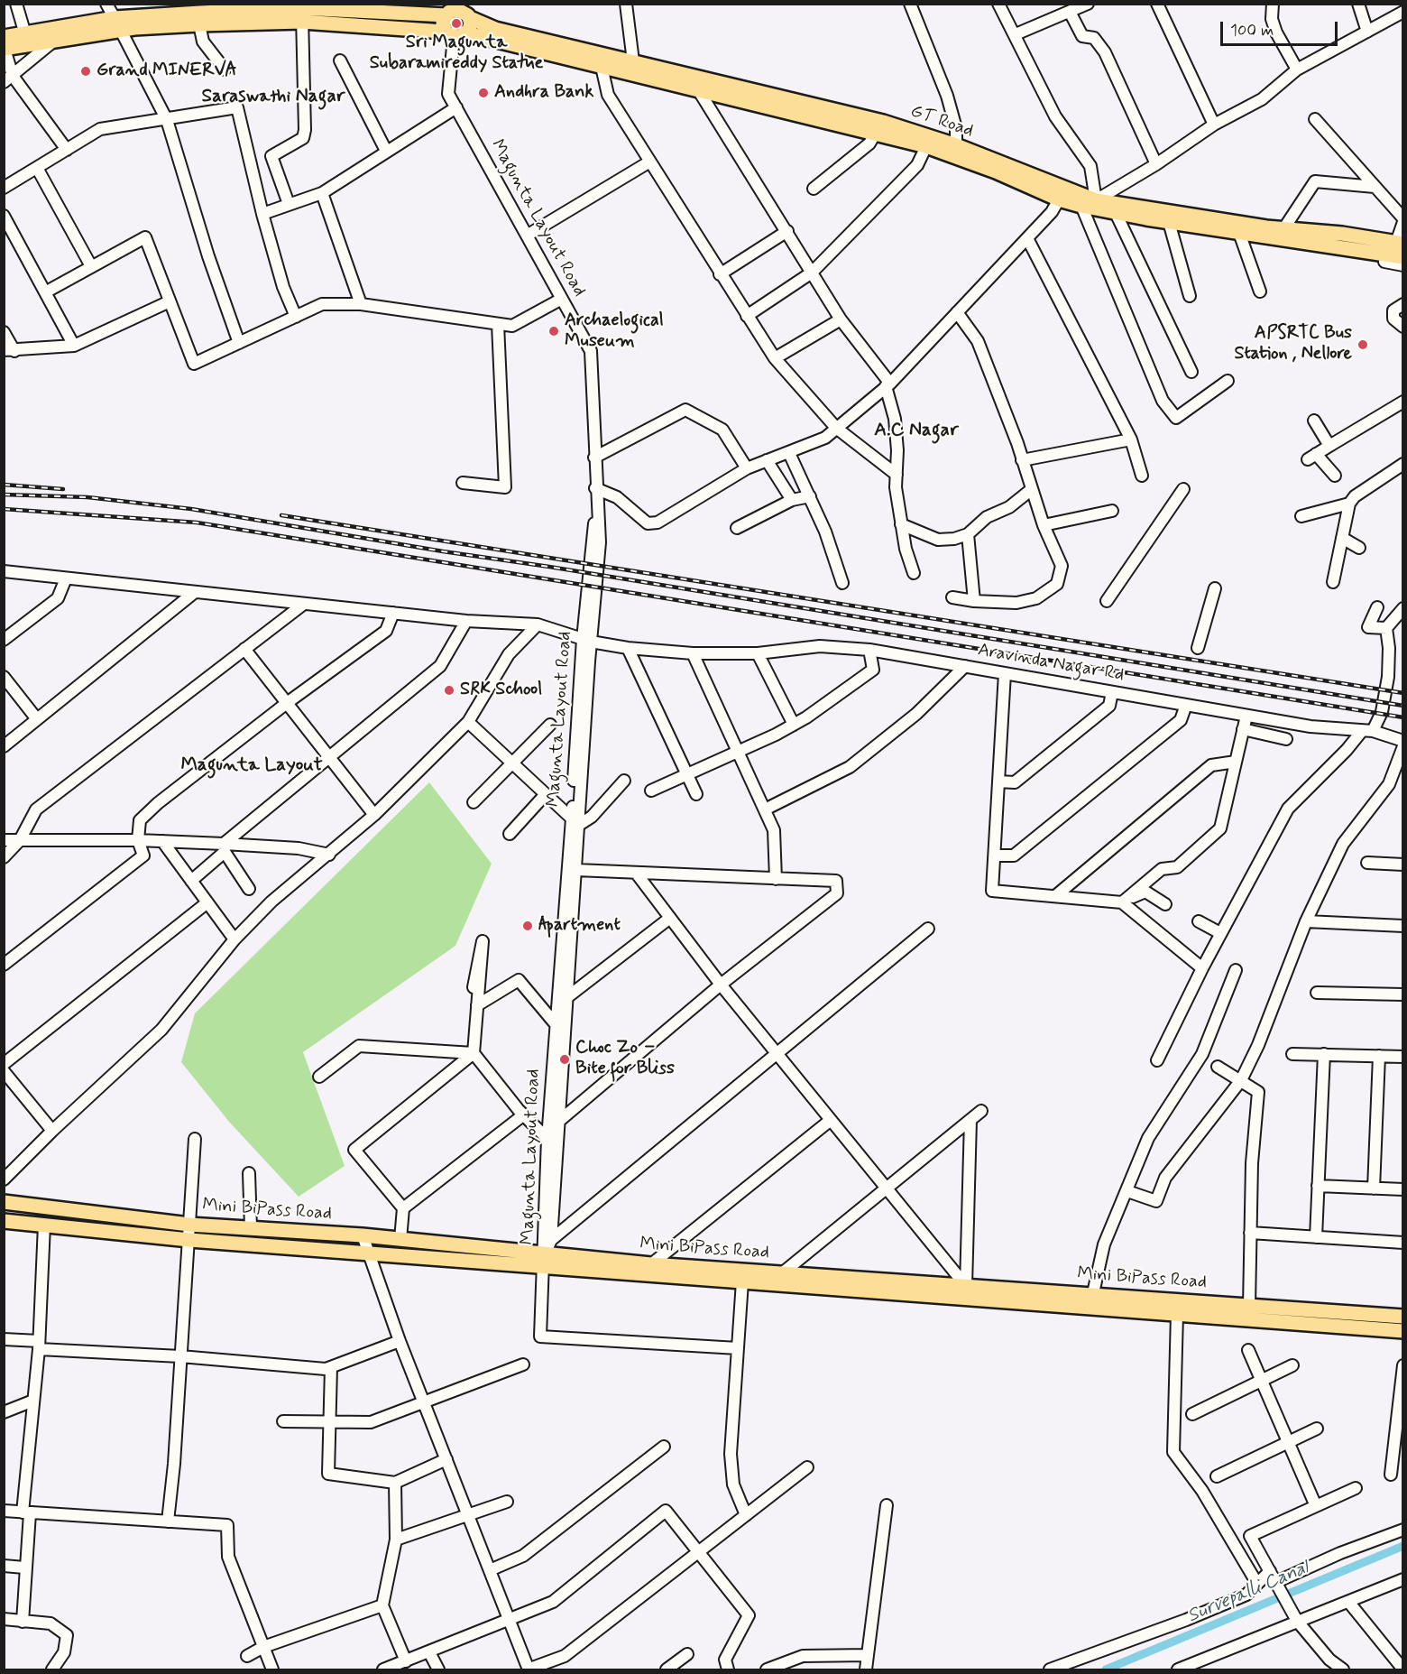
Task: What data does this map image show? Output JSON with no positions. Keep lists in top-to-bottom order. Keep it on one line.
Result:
{"streets":{"main road":["GT Road","Mini BiPass Road"],"street":["Magunta Layout Road","Aravinda Nagar Rd"]},"crossings":[["GT Road","Magunta Layout Road"],["Magunta Layout Road","Aravinda Nagar Rd"],["Magunta Layout Road","Mini BiPass Road"]],"districts":["Saraswathi Nagar","A.C Nagar","Magunta Layout"],"water":["Survepalli Canal"],"places":["Sri Magunta Subaramireddy Statue","Grand MINERVA","Andhra Bank","Archaelogical Museum","APSRTC Bus Station , Nellore","SRK School","Apartment","Choc Zo – Bite for Bliss"],"scale_bar":"100 m"}
